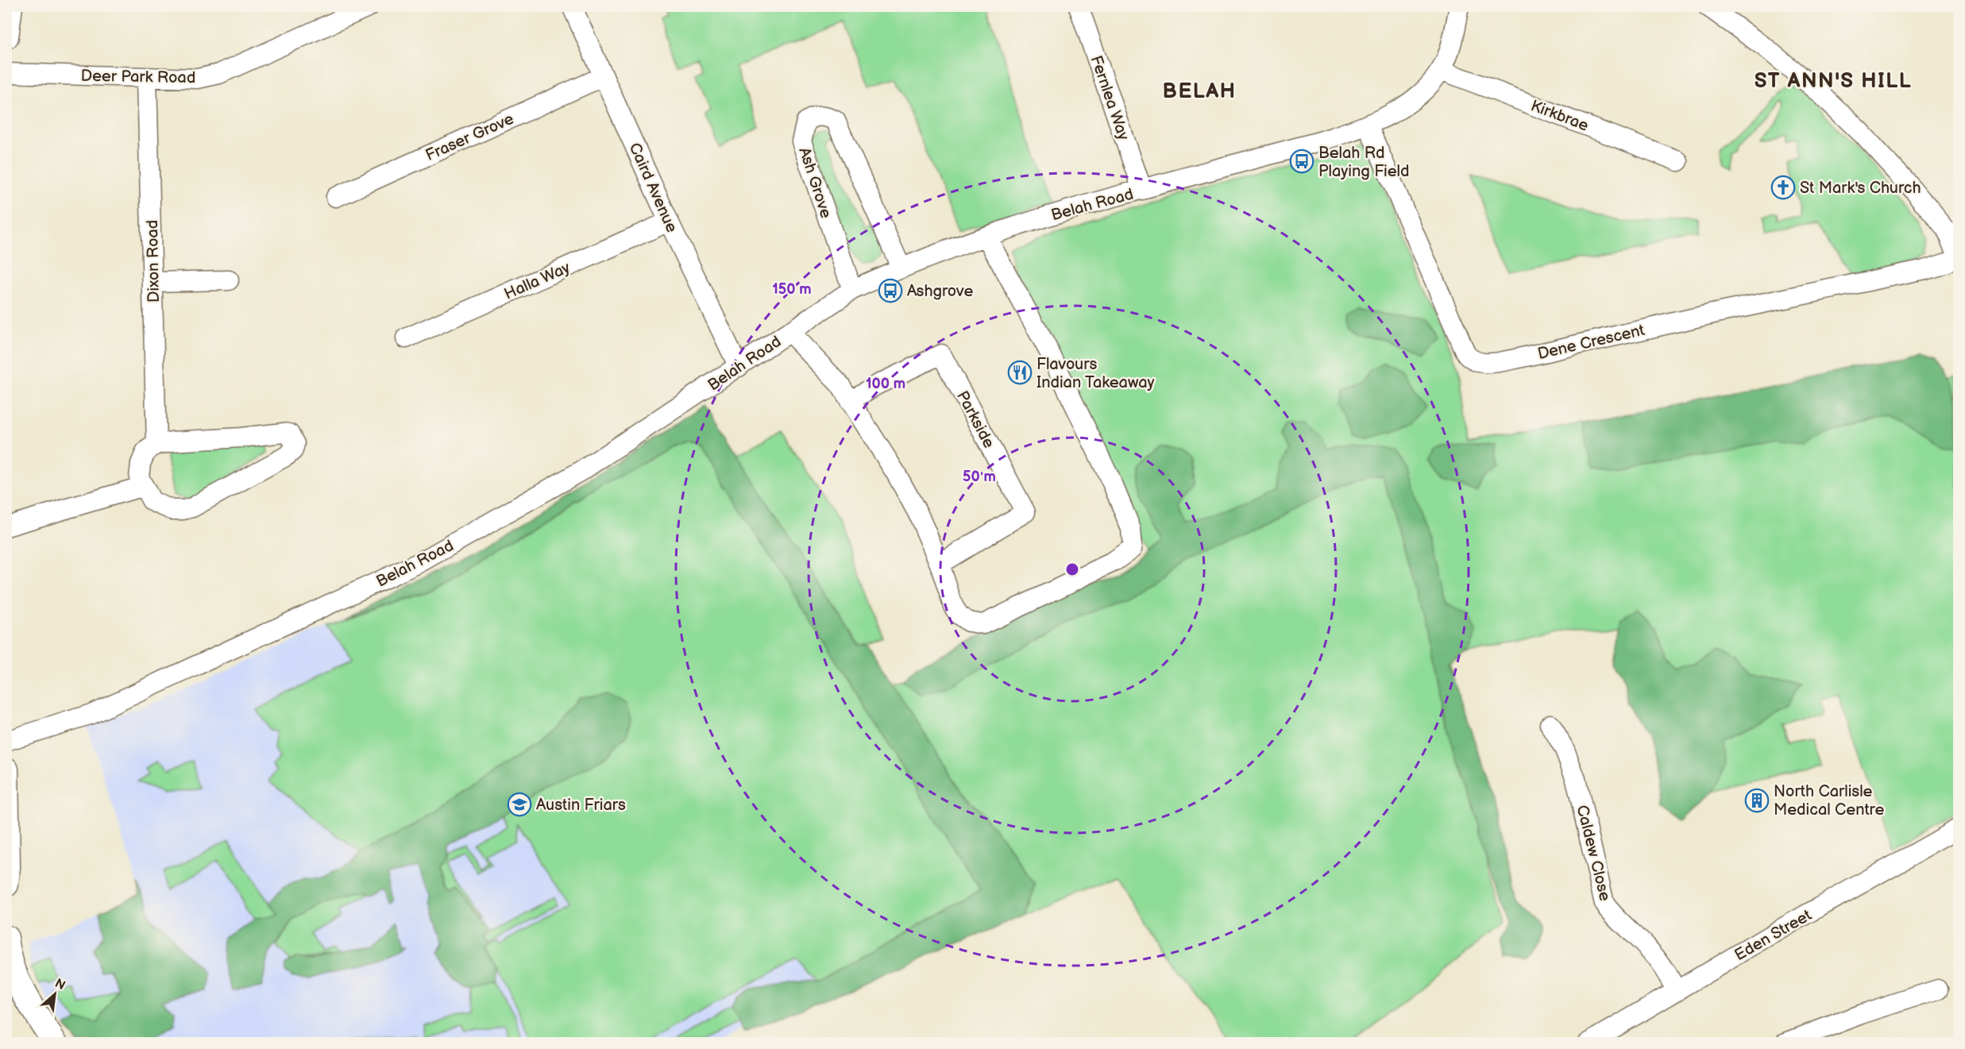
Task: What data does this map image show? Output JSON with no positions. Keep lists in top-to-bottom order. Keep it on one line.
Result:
{"streets":{"street":["Deer Park Road","Fernlea Way","Kirkbrae","Fraser Grove","Ash Grove","Caird Avenue","Belah Road","Dixon Road","Halla Way","Dene Crescent","Parkside","Caldew Close","Eden Street"]},"crossings":[["Deer Park Road","Dixon Road"],["Fernlea Way","Belah Road"],["Kirkbrae","Belah Road"],["Fraser Grove","Caird Avenue"],["Ash Grove","Belah Road"],["Caird Avenue","Belah Road"],["Caird Avenue","Halla Way"],["Belah Road","Dene Crescent"],["Caldew Close","Eden Street"]],"districts":["ST ANN'S HILL","BELAH"],"places":{"bus stop":["Belah Rd Playing Field","Ashgrove"],"church":["St Mark's Church"],"restaurant":["Flavours Indian Takeaway"],"building":["North Carlisle Medical Centre"],"school or university":["Austin Friars"]},"north":"top right","rings":["150 m","100 m","50 m"]}
